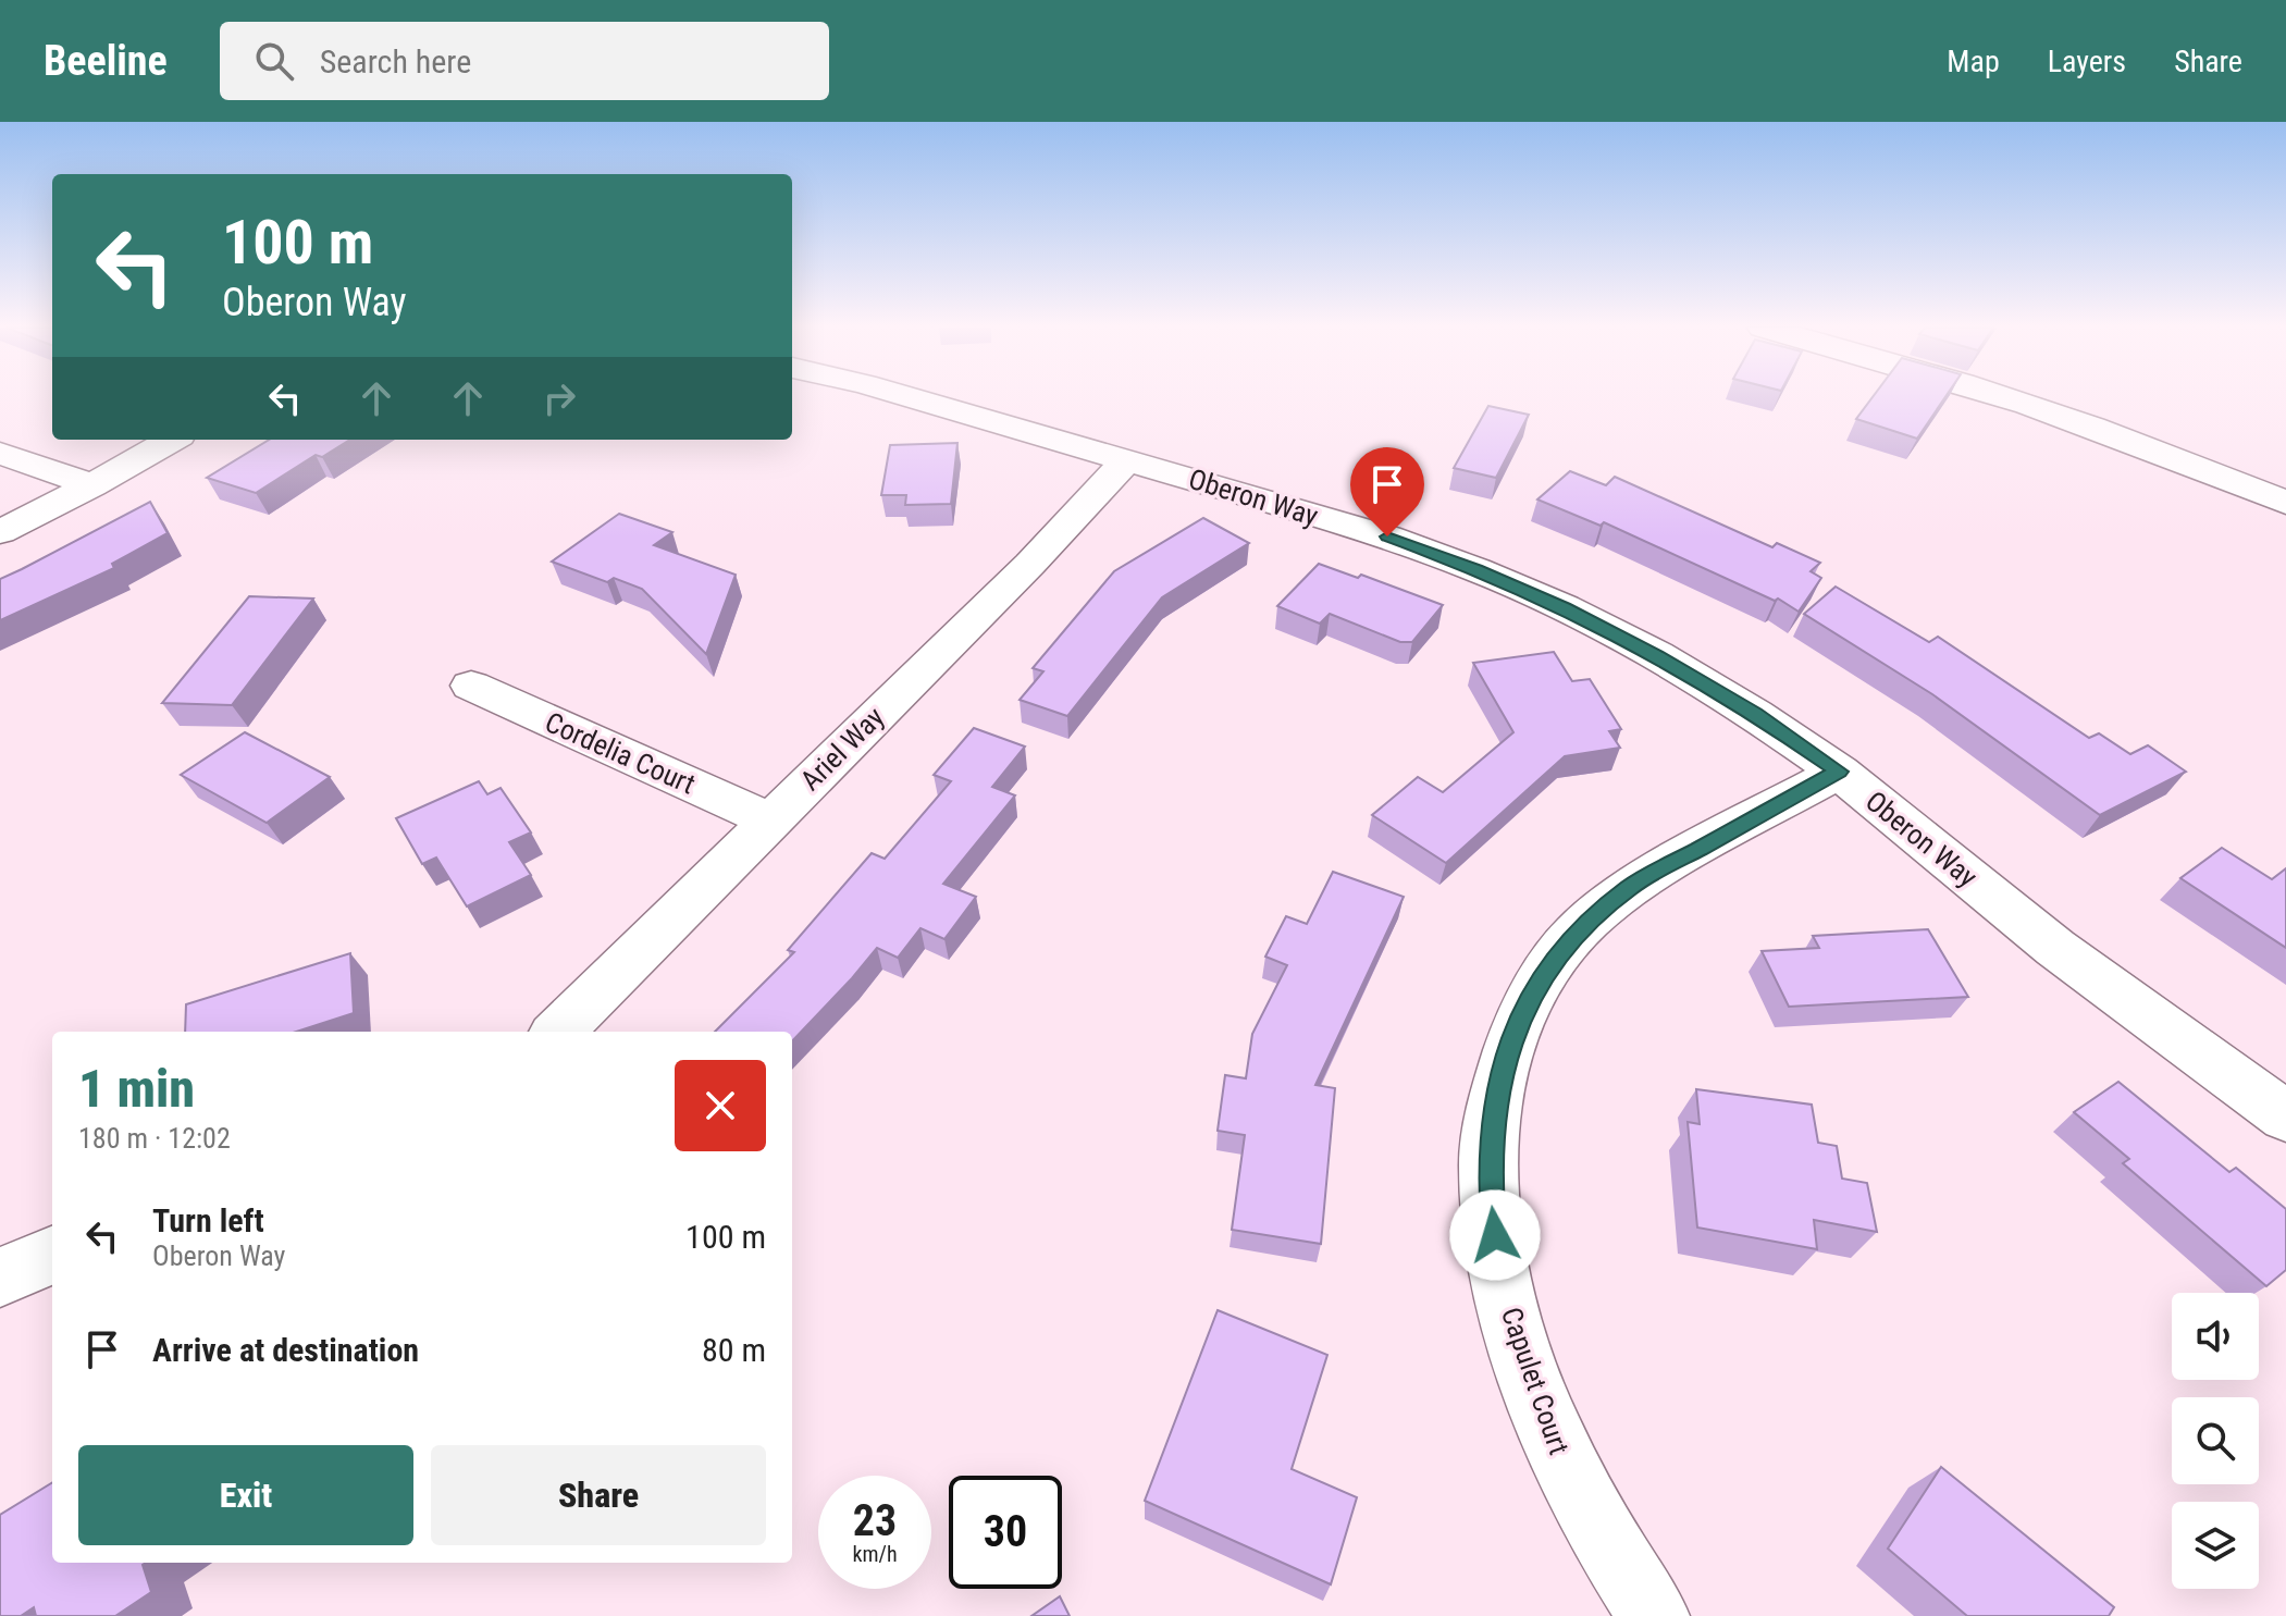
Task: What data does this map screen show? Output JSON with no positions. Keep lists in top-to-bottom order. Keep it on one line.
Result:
{"streets":{"street":["Oberon Way","Ariel Way","Cordelia Court","Capulet Court"]},"crossings":[["Oberon Way","Ariel Way"],["Oberon Way","Capulet Court"],["Ariel Way","Cordelia Court"]],"page":{"header":"Beeline","search":"Search here","nav":["Map","Layers","Share"],"turn":["100 m","Oberon Way"],"heading":["1 min","180 m · 12:02"],"list":[{"name":"Turn left","note":"Oberon Way","value":"100 m"},{"name":"Arrive at destination","value":"80 m"}],"buttons":["Exit","Share"],"speed":"23 km/h","limit":"30"}}
